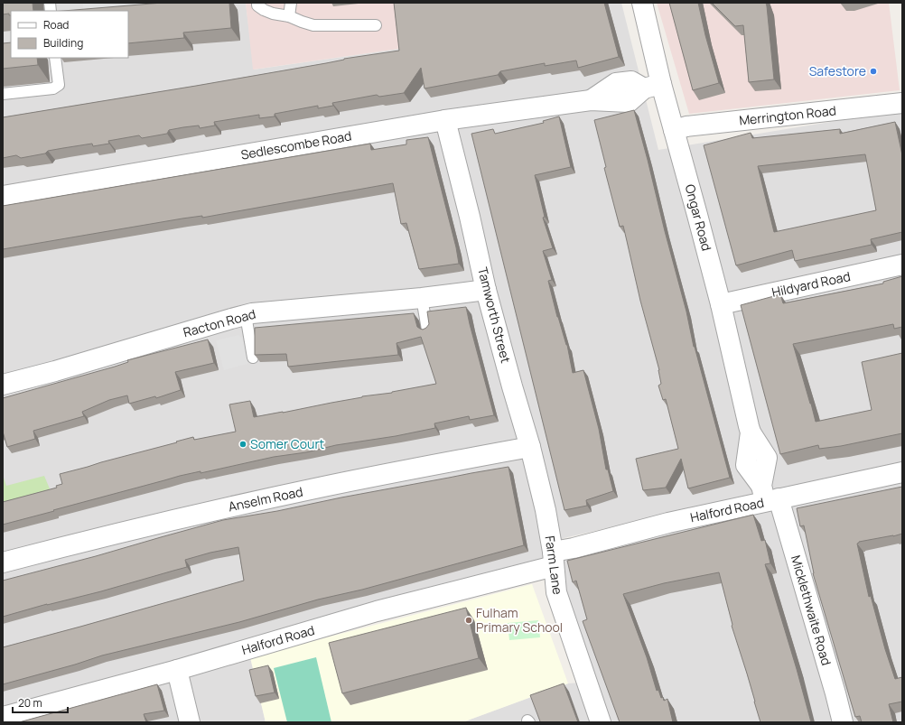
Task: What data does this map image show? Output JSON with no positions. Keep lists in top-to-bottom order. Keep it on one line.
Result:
{"streets":{"street":["Merrington Road","Sedlescombe Road","Ongar Road","Hildyard Road","Tamworth Street","Racton Road","Anselm Road","Halford Road","Farm Lane","Micklethwaite Road"]},"crossings":[["Merrington Road","Ongar Road"],["Sedlescombe Road","Ongar Road"],["Sedlescombe Road","Tamworth Street"],["Ongar Road","Hildyard Road"],["Ongar Road","Halford Road"],["Ongar Road","Micklethwaite Road"],["Tamworth Street","Racton Road"],["Tamworth Street","Anselm Road"],["Tamworth Street","Farm Lane"],["Halford Road","Farm Lane"],["Halford Road","Micklethwaite Road"]],"places":["Safestore","Somer Court","Fulham Primary School"],"legend":["Road","Building"],"scale_bar":"20 m"}
